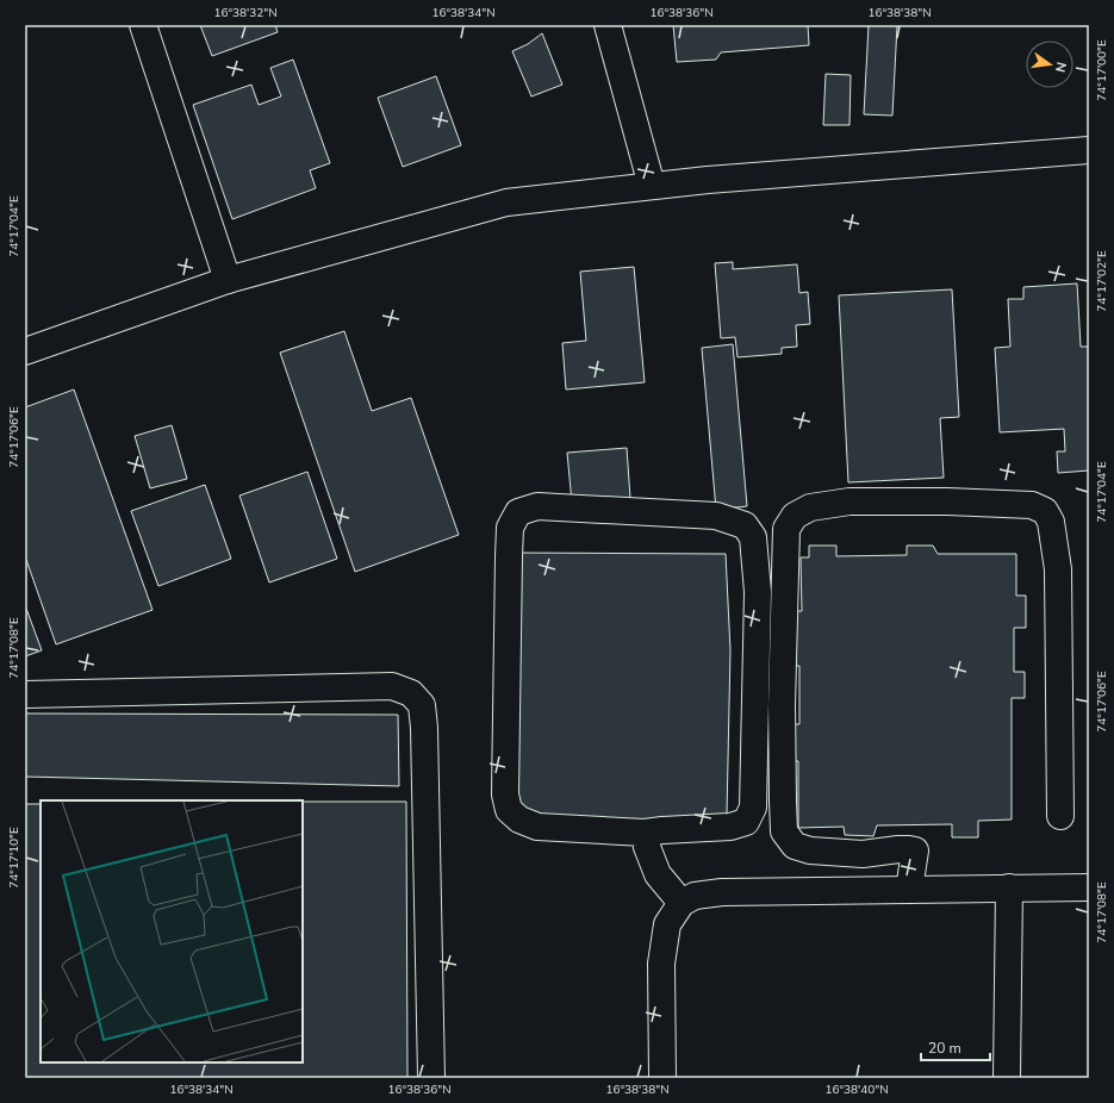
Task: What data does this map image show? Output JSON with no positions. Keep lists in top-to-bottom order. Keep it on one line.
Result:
{"scale_bar":"20 m","north":"right","coordinates":["16°38'32\"N","16°38'34\"N","16°38'36\"N","16°38'38\"N","74°17'00\"E","74°17'04\"E","74°17'02\"E","74°17'06\"E","74°17'08\"E","74°17'10\"E","16°38'40\"N"]}
